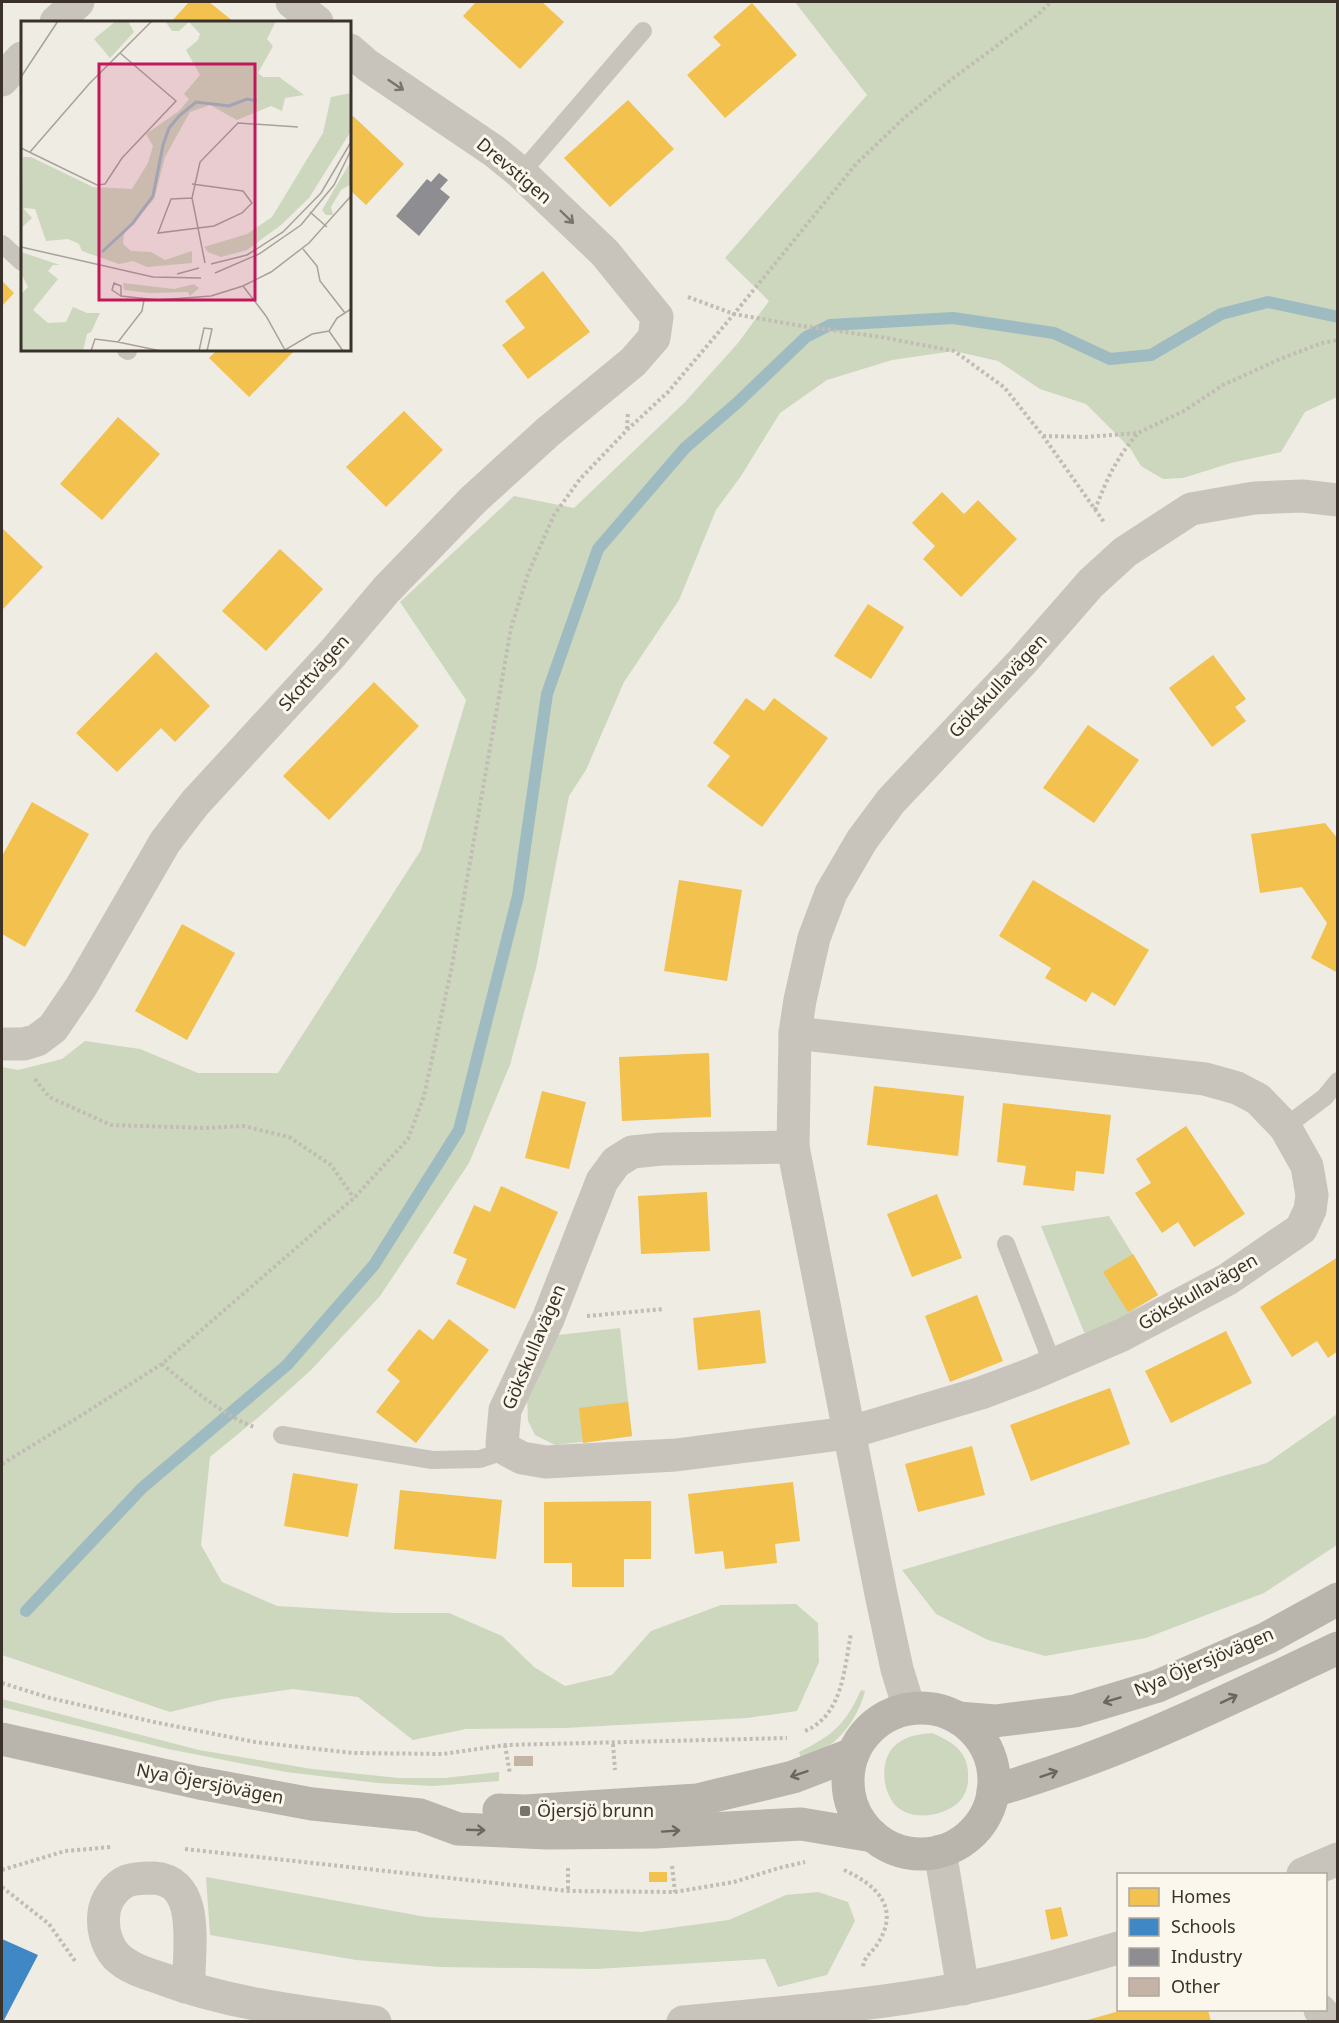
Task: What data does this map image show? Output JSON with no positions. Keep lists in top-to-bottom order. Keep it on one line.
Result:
{"streets":{"street":["Drevstigen","Skottvägen","Gökskullavägen","Nya Öjersjövägen"]},"crossings":[["Drevstigen","Skottvägen"],["Gökskullavägen","Nya Öjersjövägen"]],"one_way":["Drevstigen"],"places":{"transit":["Öjersjö brunn"]},"legend":["Homes","Schools","Industry","Other"]}
